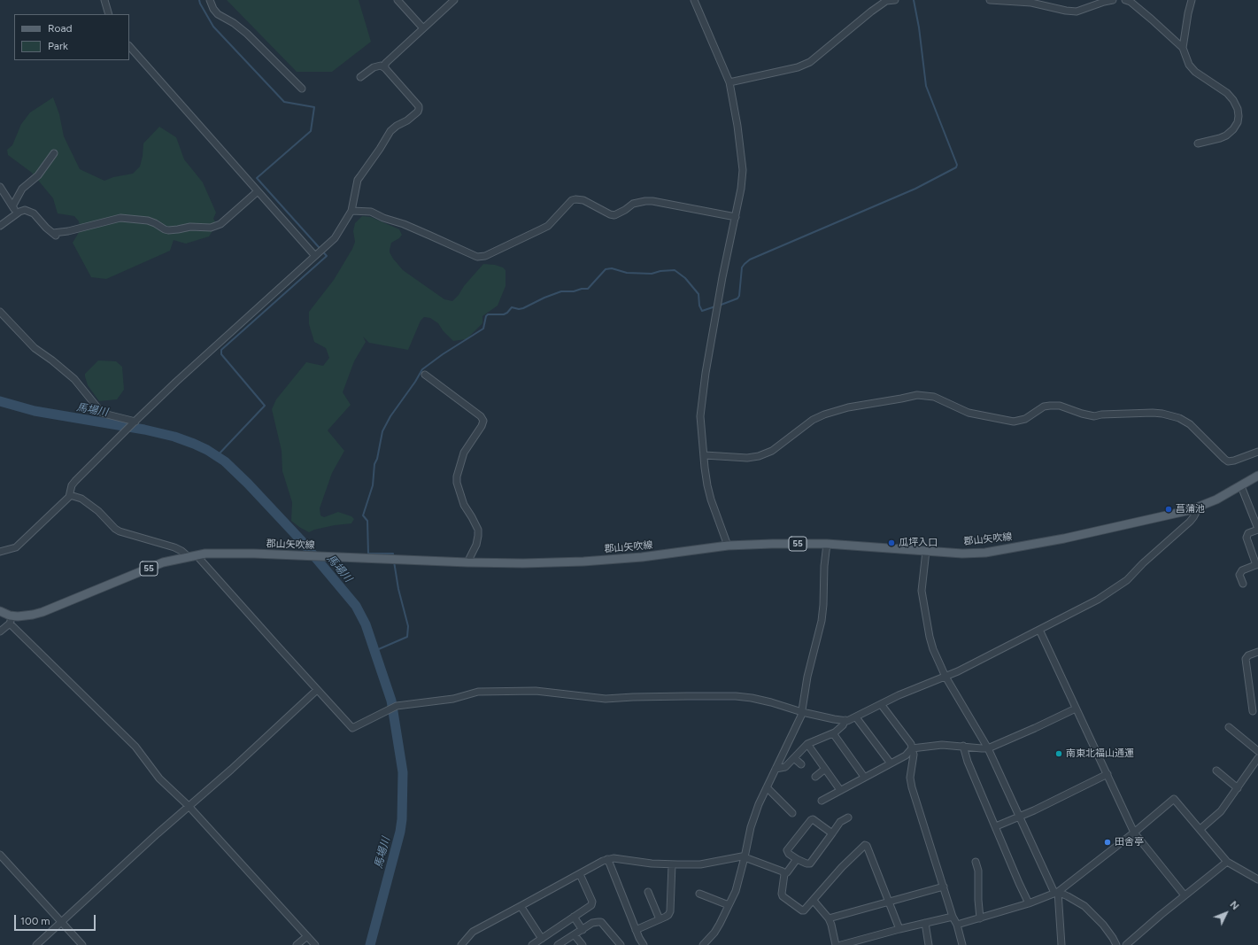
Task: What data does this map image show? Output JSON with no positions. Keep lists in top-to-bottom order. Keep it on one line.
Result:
{"streets":{"main road":["郡山矢吹線","55"]},"water":["馬場川"],"places":["菖蒲池","瓜坪入口","南東北福山通運","田舎亭"],"legend":["Road","Park"],"scale_bar":"100 m","north":"top right"}
